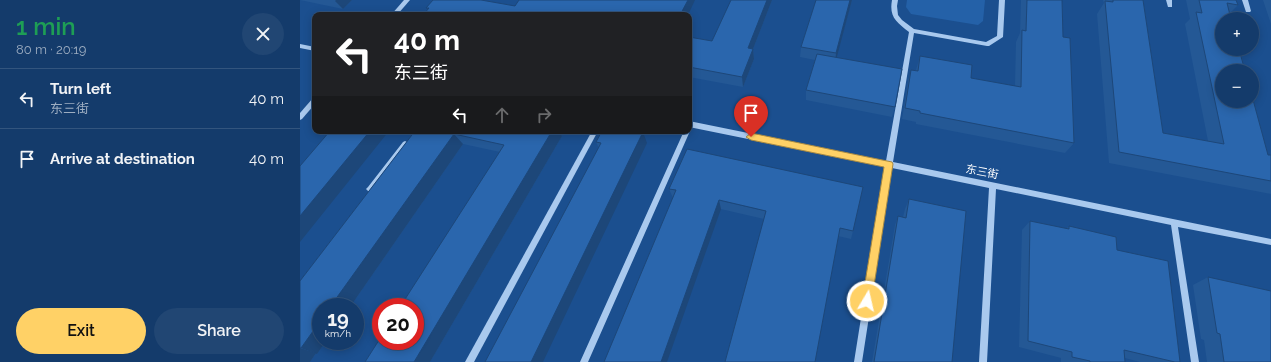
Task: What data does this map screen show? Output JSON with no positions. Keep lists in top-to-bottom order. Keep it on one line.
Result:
{"streets":{"street":["东三街"]},"page":{"heading":["1 min","80 m · 20:19"],"map_buttons":["+","−"],"turn":["40 m","东三街"],"list":[{"name":"Turn left","note":"东三街","value":"40 m"},{"name":"Arrive at destination","value":"40 m"}],"speed":"19 km/h","limit":"20","buttons":["Exit","Share"]}}
